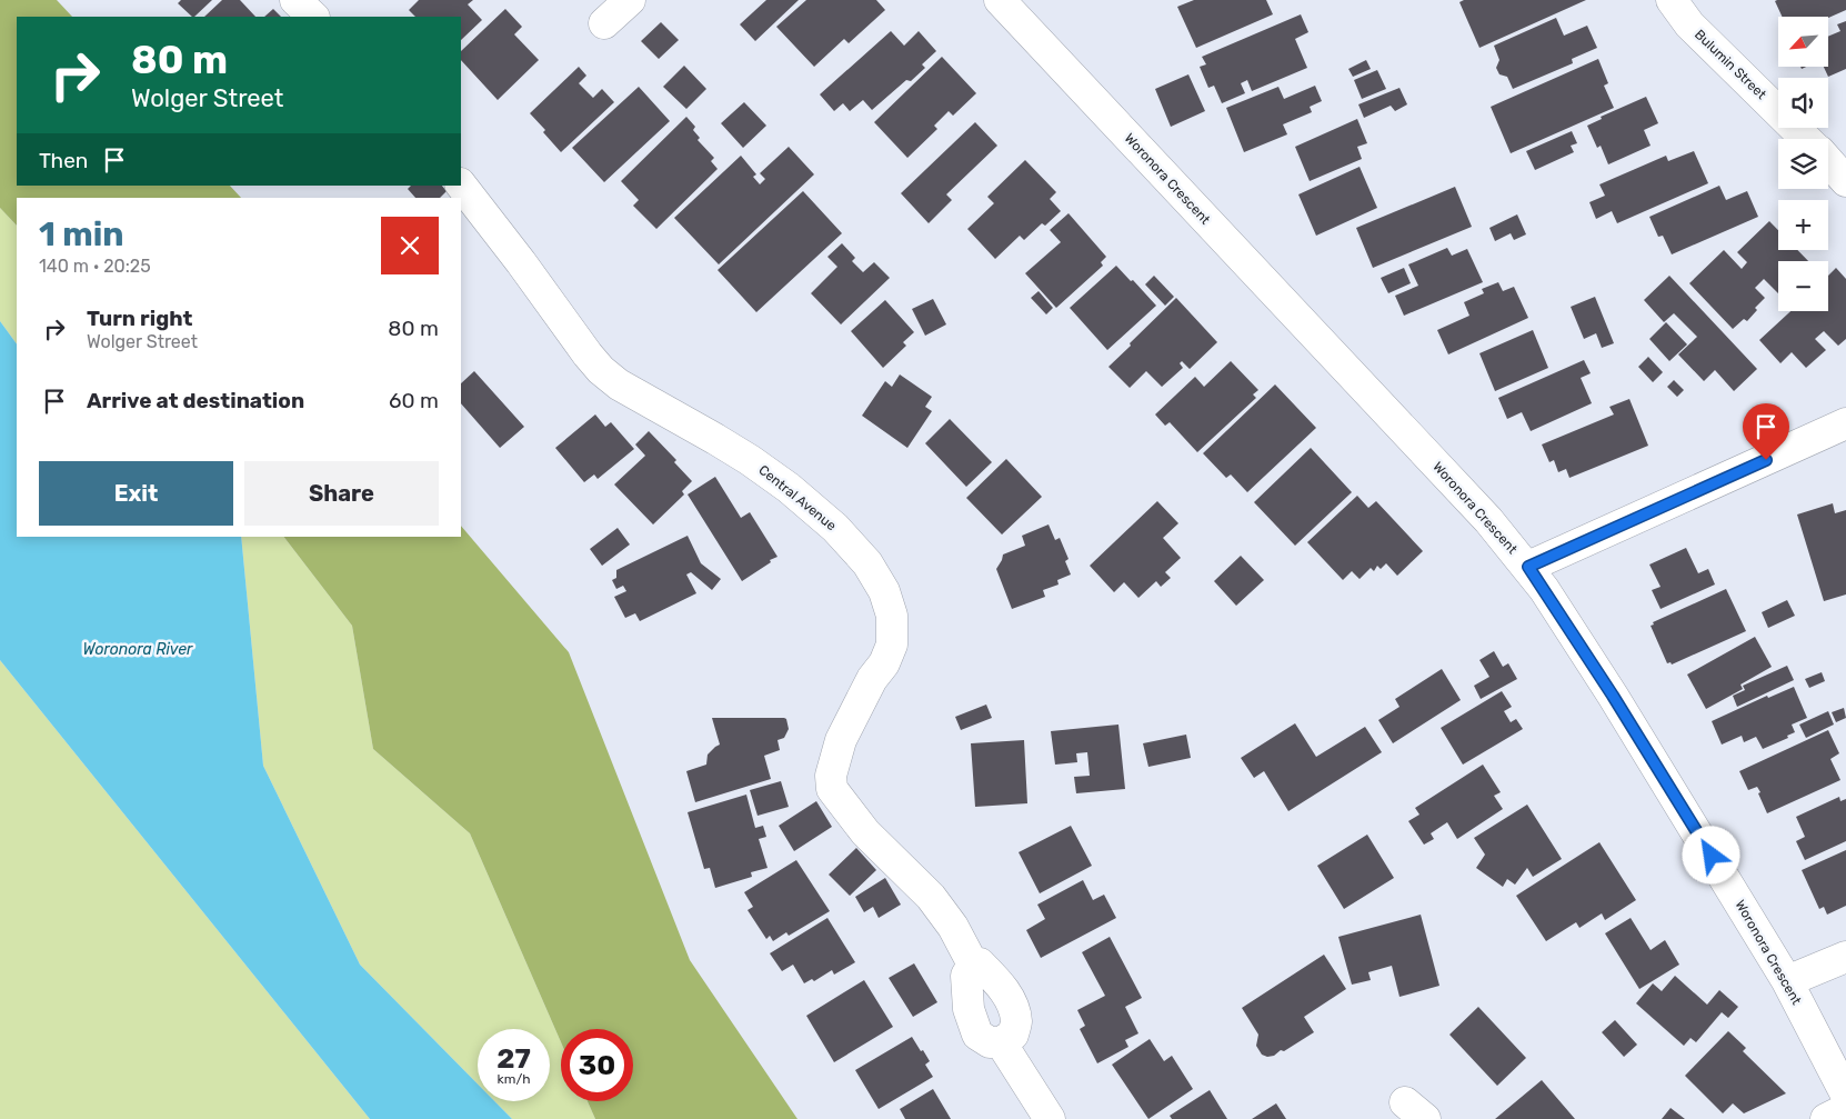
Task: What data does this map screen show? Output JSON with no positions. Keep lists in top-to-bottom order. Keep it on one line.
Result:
{"streets":{"street":["Bulumin Street","Woronora Crescent","Central Avenue"]},"water":["Woronora River"],"north":"bottom left","page":{"map_buttons":["+","−"],"turn":["80 m","Wolger Street"],"then":"Then","heading":["1 min","140 m · 20:25"],"list":[{"name":"Turn right","note":"Wolger Street","value":"80 m"},{"name":"Arrive at destination","value":"60 m"}],"buttons":["Exit","Share"],"speed":"27 km/h","limit":"30"}}
